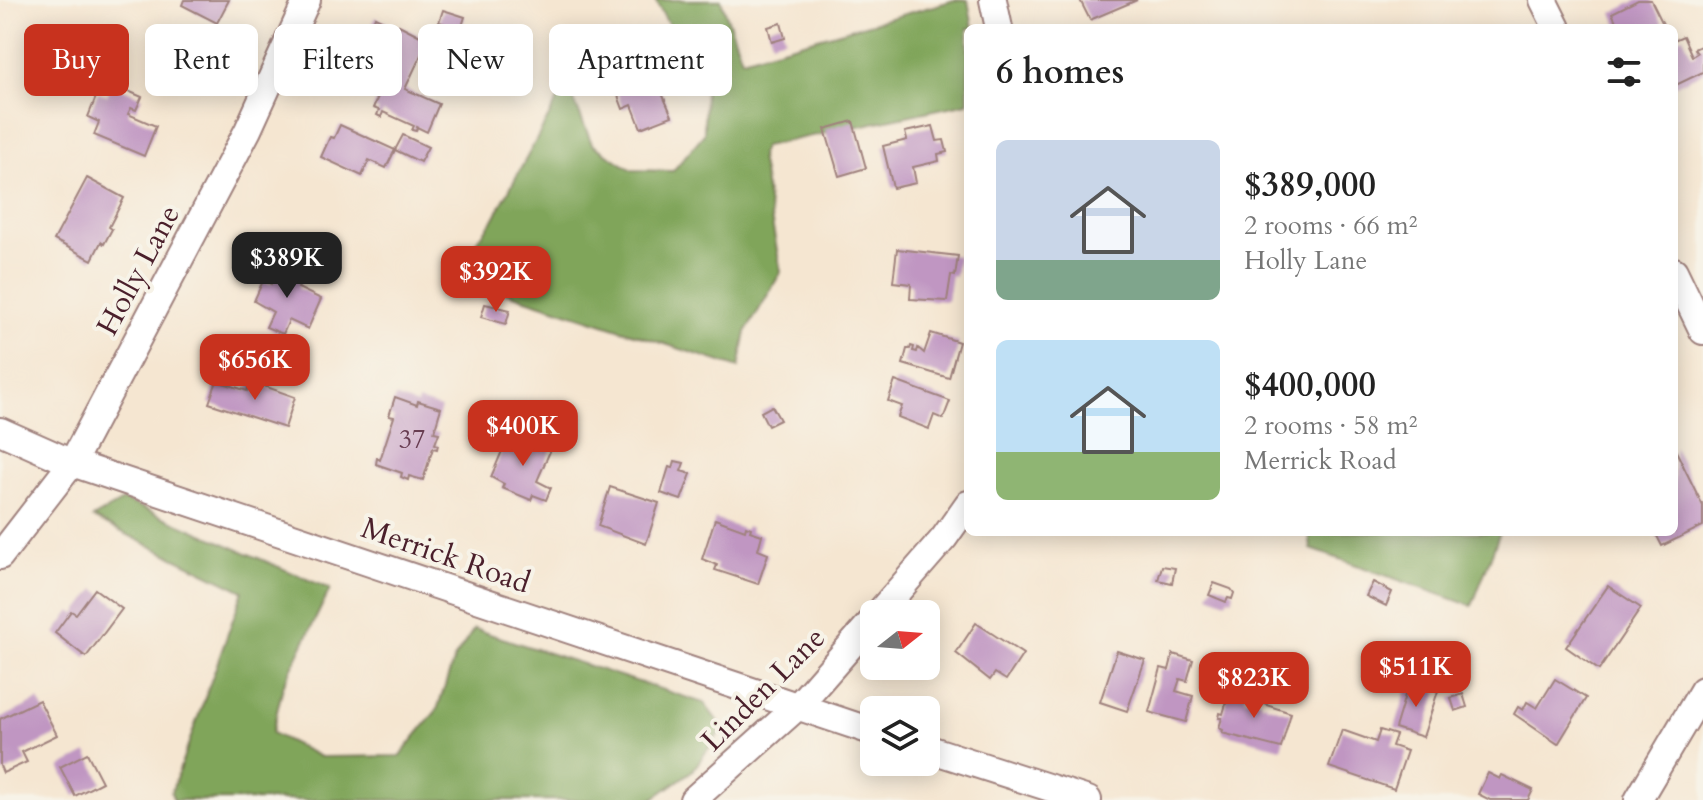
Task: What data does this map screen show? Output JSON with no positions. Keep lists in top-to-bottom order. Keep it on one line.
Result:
{"streets":{"street":["Holly Lane","Merrick Road","Linden Lane"]},"crossings":[["Holly Lane","Merrick Road"],["Merrick Road","Linden Lane"]],"house_numbers":["37"],"north":"right","page":{"chip":["Buy","Rent","Filters","New","Apartment"],"heading":"6 homes","list":[{"name":"$389,000","note":"2 rooms · 66 m² · Holly Lane"},{"name":"$400,000","note":"2 rooms · 58 m² · Merrick Road"}],"price":["$389K","$392K","$656K","$400K","$511K","$823K"]}}
